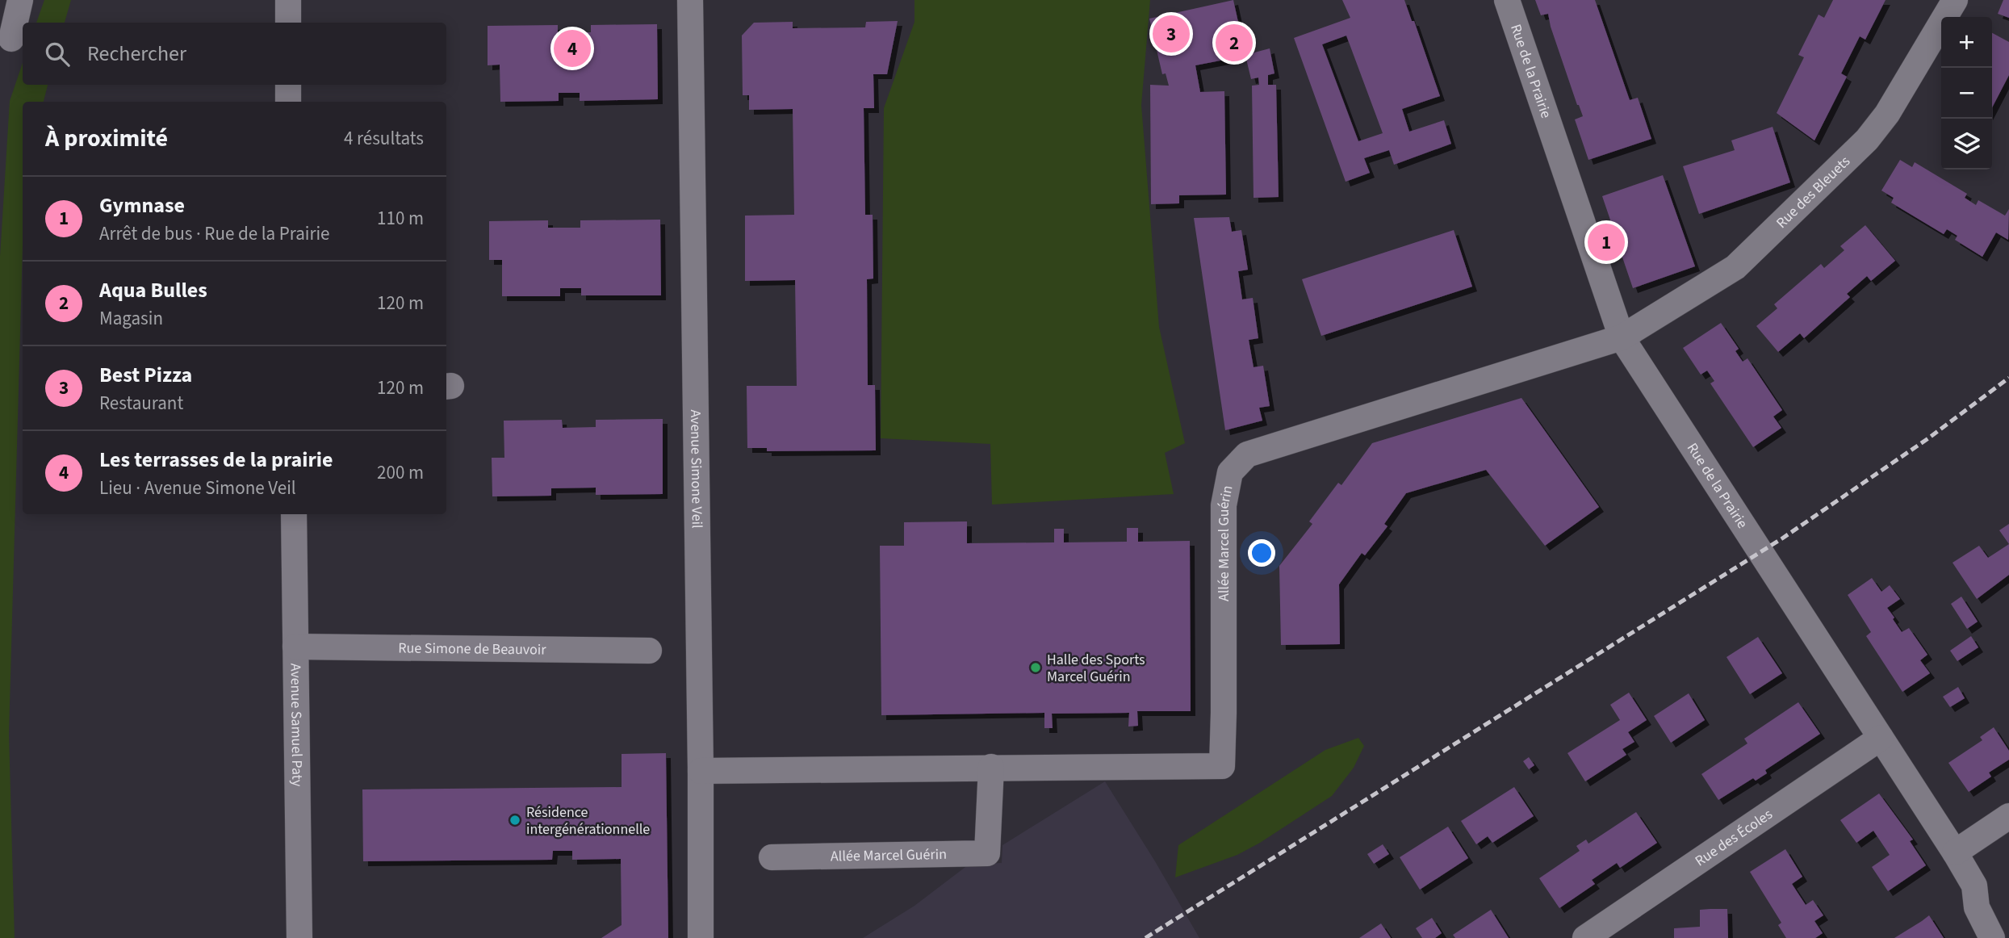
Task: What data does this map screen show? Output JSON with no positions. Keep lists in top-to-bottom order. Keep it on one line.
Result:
{"streets":{"street":["Rue de la Prairie","Rue des Bleuets","Avenue Simone Veil","Allée Marcel Guérin","Rue Simone de Beauvoir","Avenue Samuel Paty","Rue des Écoles"]},"crossings":[["Rue de la Prairie","Rue des Bleuets"],["Rue de la Prairie","Allée Marcel Guérin"],["Rue de la Prairie","Rue des Écoles"],["Rue des Bleuets","Allée Marcel Guérin"],["Avenue Simone Veil","Allée Marcel Guérin"],["Rue Simone de Beauvoir","Avenue Samuel Paty"]],"places":["Halle des Sports Marcel Guérin","Résidence intergénérationnelle"],"page":{"pins":["3","2","4","1"],"map_buttons":["+","−"],"search":"Rechercher","heading":["À proximité","4 résultats"],"list":[{"mark":"1","name":"Gymnase","note":"Arrêt de bus · Rue de la Prairie","value":"110 m"},{"mark":"2","name":"Aqua Bulles","note":"Magasin","value":"120 m"},{"mark":"3","name":"Best Pizza","note":"Restaurant","value":"120 m"},{"mark":"4","name":"Les terrasses de la prairie","note":"Lieu · Avenue Simone Veil","value":"200 m"}]}}
